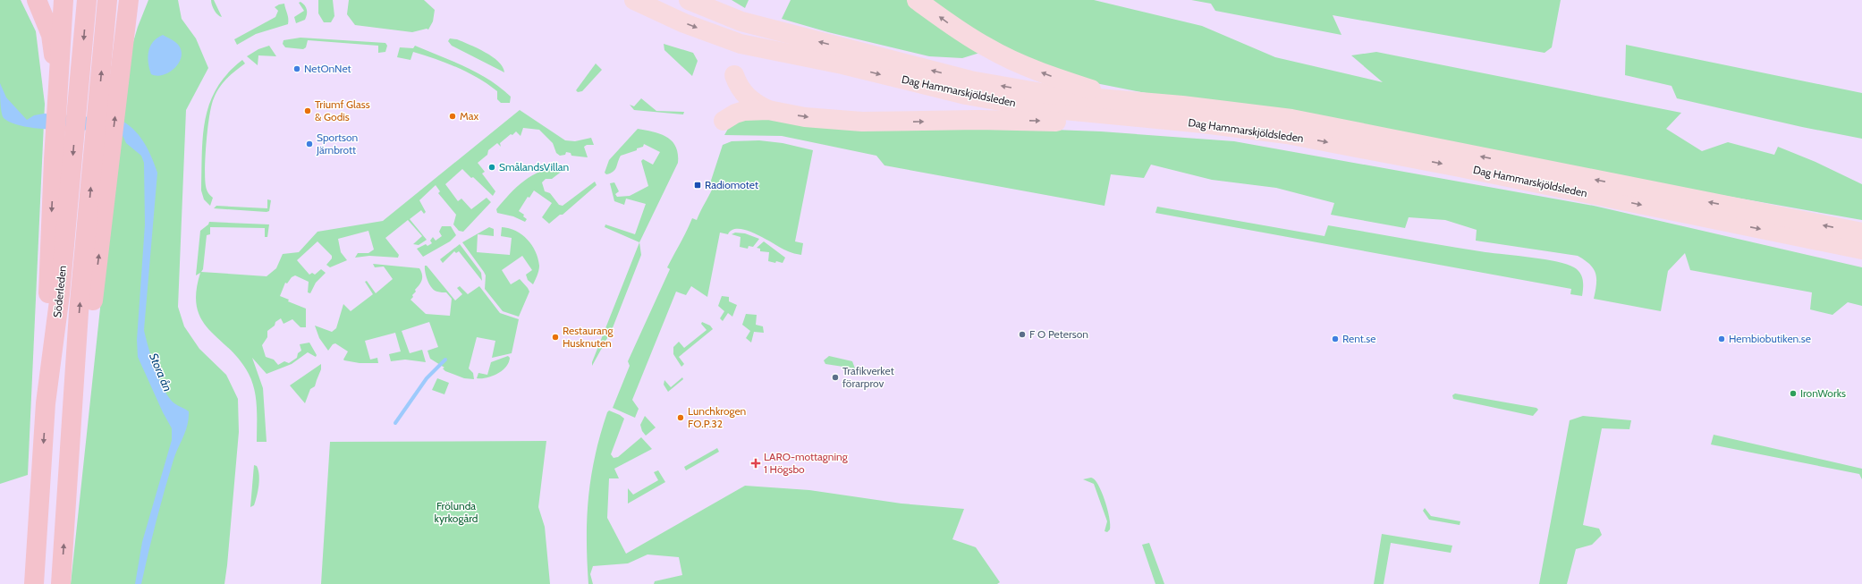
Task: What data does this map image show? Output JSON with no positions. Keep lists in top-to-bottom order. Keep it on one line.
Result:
{"streets":{"highway":["Söderleden"],"main road":["Dag Hammarskjöldsleden"]},"water":["Stora ån"],"parks":["Frölunda kyrkogård"],"places":{"other":["NetOnNet","Triumf Glass & Godis","Max","Sportson Järnbrott","SmålandsVillan","F O Peterson","Restaurang Husknuten","Rent.se","Hembiobutiken.se","Trafikverket förarprov","IronWorks","Lunchkrogen FO.P.32"],"transit":["Radiomotet"],"health":["LARO-mottagning 1 Högsbo"]}}
